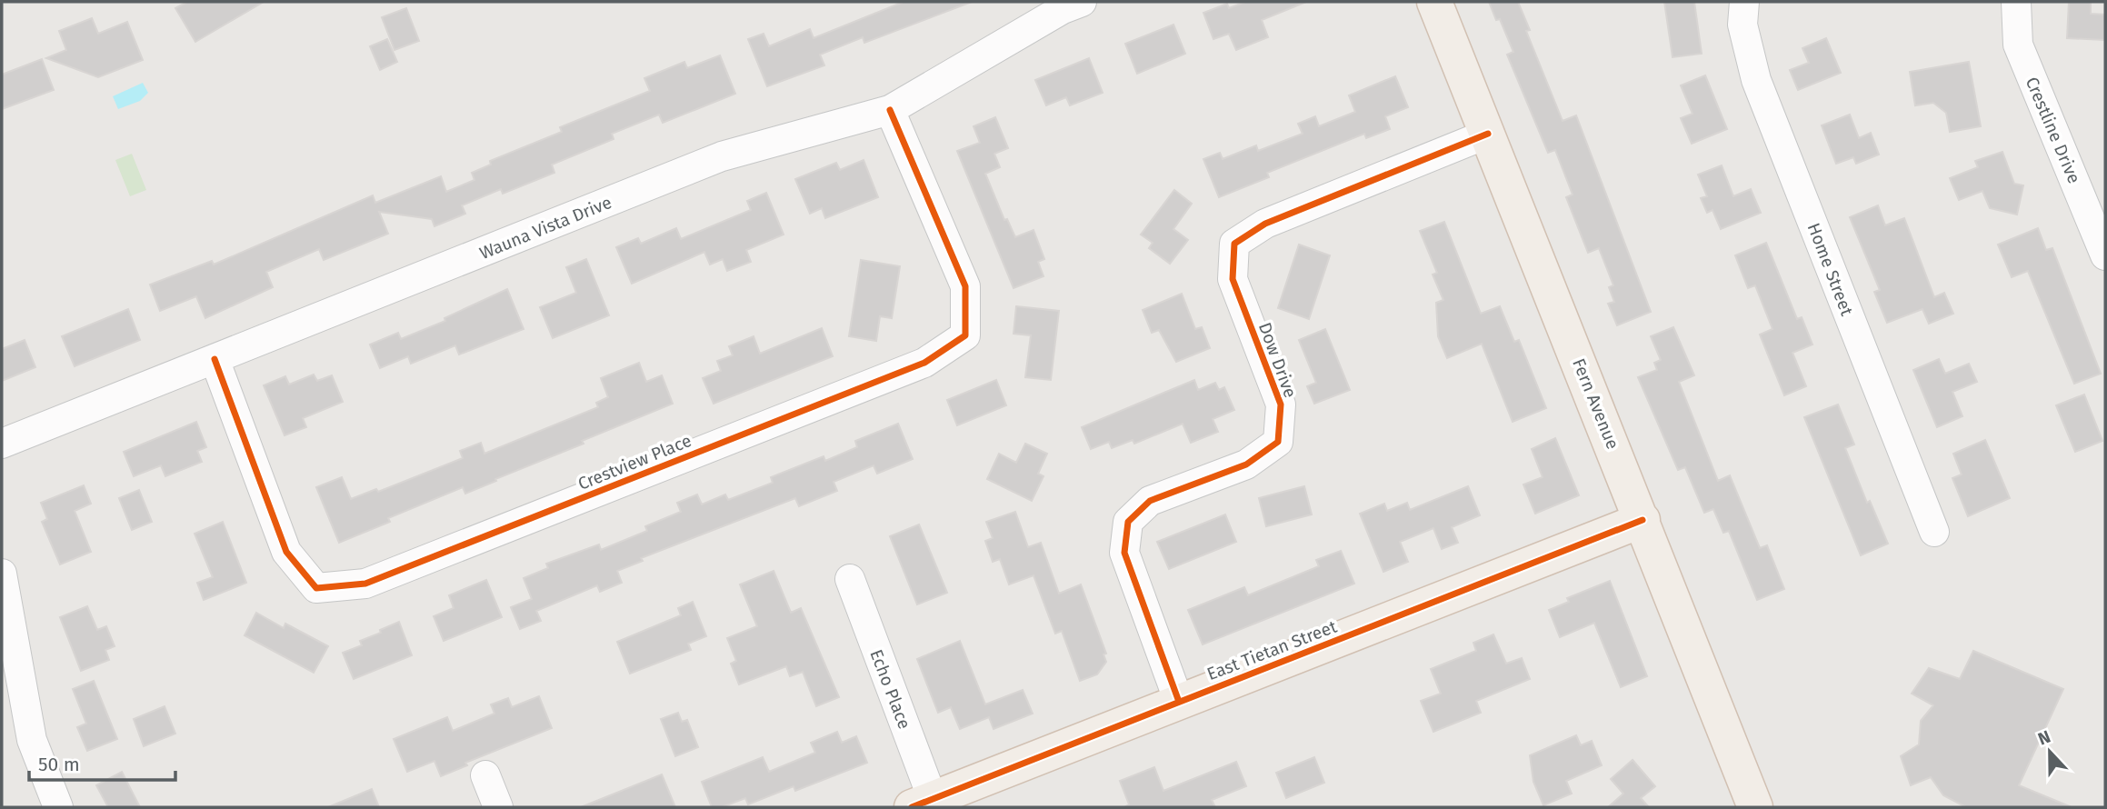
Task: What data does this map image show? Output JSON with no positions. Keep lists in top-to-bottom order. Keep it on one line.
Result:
{"streets":{"main road":["Fern Avenue","East Tietan Street"],"street":["Crestline Drive","Wauna Vista Drive","Home Street","Dow Drive","Crestview Place","Echo Place"]},"crossings":[["Wauna Vista Drive","Crestview Place"],["Dow Drive","Fern Avenue"],["Dow Drive","East Tietan Street"],["Fern Avenue","East Tietan Street"],["East Tietan Street","Echo Place"]],"scale_bar":"50 m","north":"top"}
